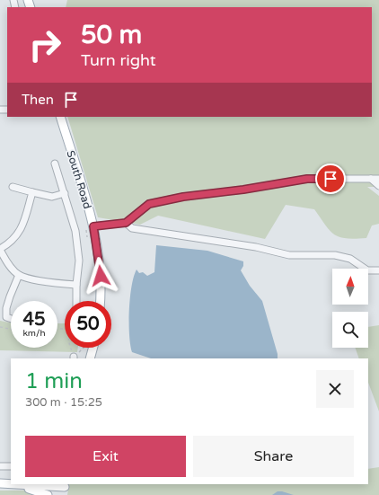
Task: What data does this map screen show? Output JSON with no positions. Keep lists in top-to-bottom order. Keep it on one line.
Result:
{"streets":{"main road":["South Road"]},"north":"top","page":{"turn":["50 m","Turn right"],"then":"Then","speed":"45 km/h","limit":"50","heading":["1 min","300 m · 15:25"],"buttons":["Exit","Share"]}}
